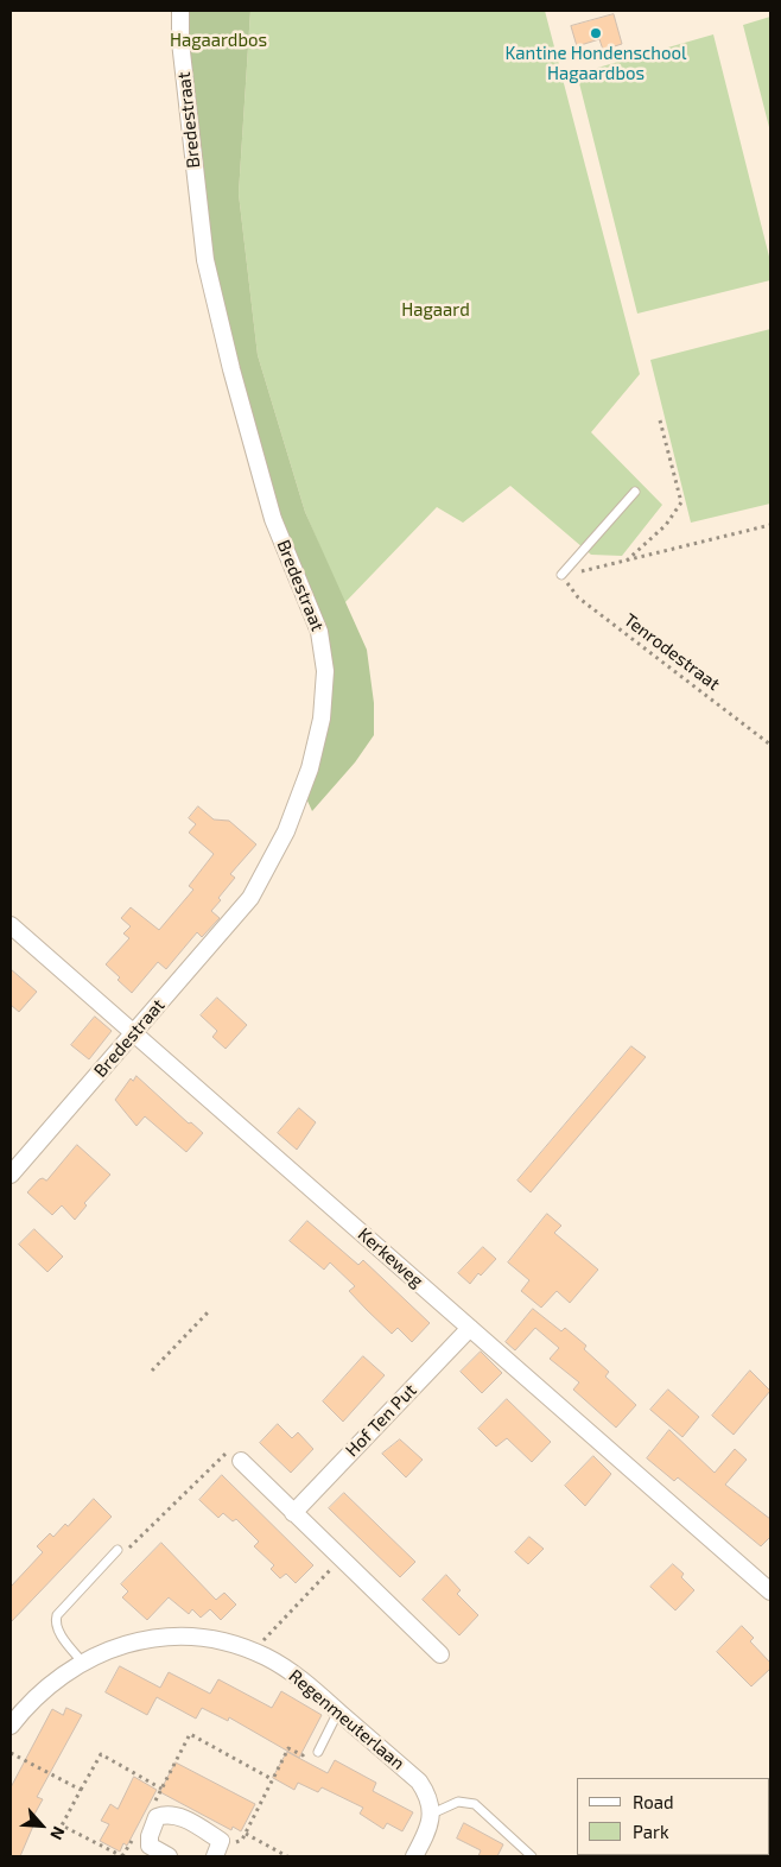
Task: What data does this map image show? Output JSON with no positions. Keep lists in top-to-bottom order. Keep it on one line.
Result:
{"streets":{"street":["Bredestraat","Kerkeweg","Hof Ten Put","Regenmeuterlaan"],"path":["Tenrodestraat"]},"crossings":[["Bredestraat","Kerkeweg"],["Kerkeweg","Hof Ten Put"]],"parks":["Hagaardbos","Hagaard"],"places":["Kantine Hondenschool Hagaardbos"],"legend":["Road","Park"],"north":"bottom right"}
